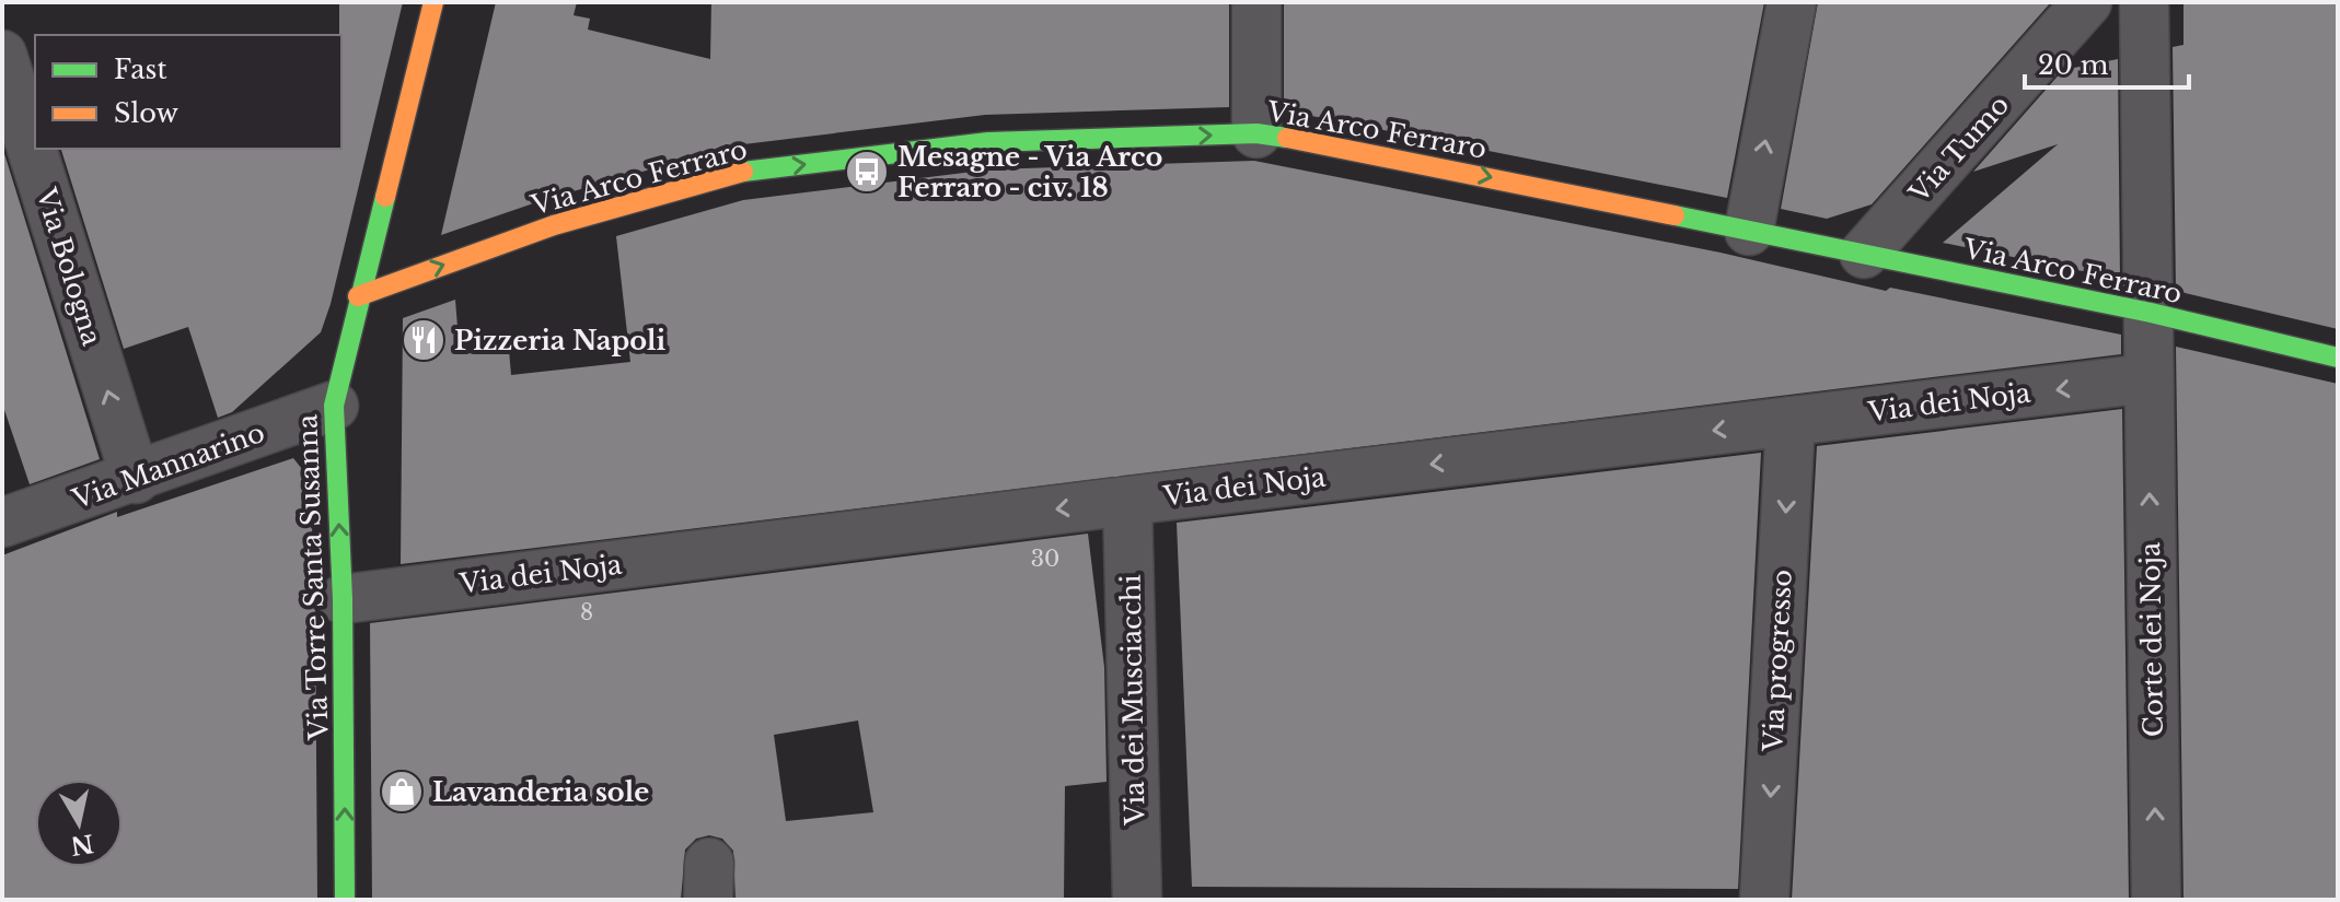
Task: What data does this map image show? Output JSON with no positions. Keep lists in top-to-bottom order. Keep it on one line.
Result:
{"streets":{"street":["Via Arco Ferraro","Via Tumo","Via Bologna","Via dei Noja","Via Mannarino","Via Torre Santa Susanna","Corte dei Noja","Via progresso","Via dei Musciacchi"]},"crossings":[["Via Arco Ferraro","Via Tumo"],["Via Arco Ferraro","Via Torre Santa Susanna"],["Via Arco Ferraro","Corte dei Noja"],["Via Bologna","Via Mannarino"],["Via dei Noja","Via Torre Santa Susanna"],["Via dei Noja","Corte dei Noja"],["Via dei Noja","Via progresso"],["Via dei Noja","Via dei Musciacchi"],["Via Mannarino","Via Torre Santa Susanna"]],"one_way":["Via Arco Ferraro","Via Bologna","Via dei Noja","Via Torre Santa Susanna","Corte dei Noja","Via progresso"],"places":{"bus stop":["Mesagne - Via Arco Ferraro - civ. 18"],"restaurant":["Pizzeria Napoli"],"shop":["Lavanderia sole"]},"house_numbers":["30","8"],"legend":["Fast","Slow"],"scale_bar":"20 m","north":"bottom"}
